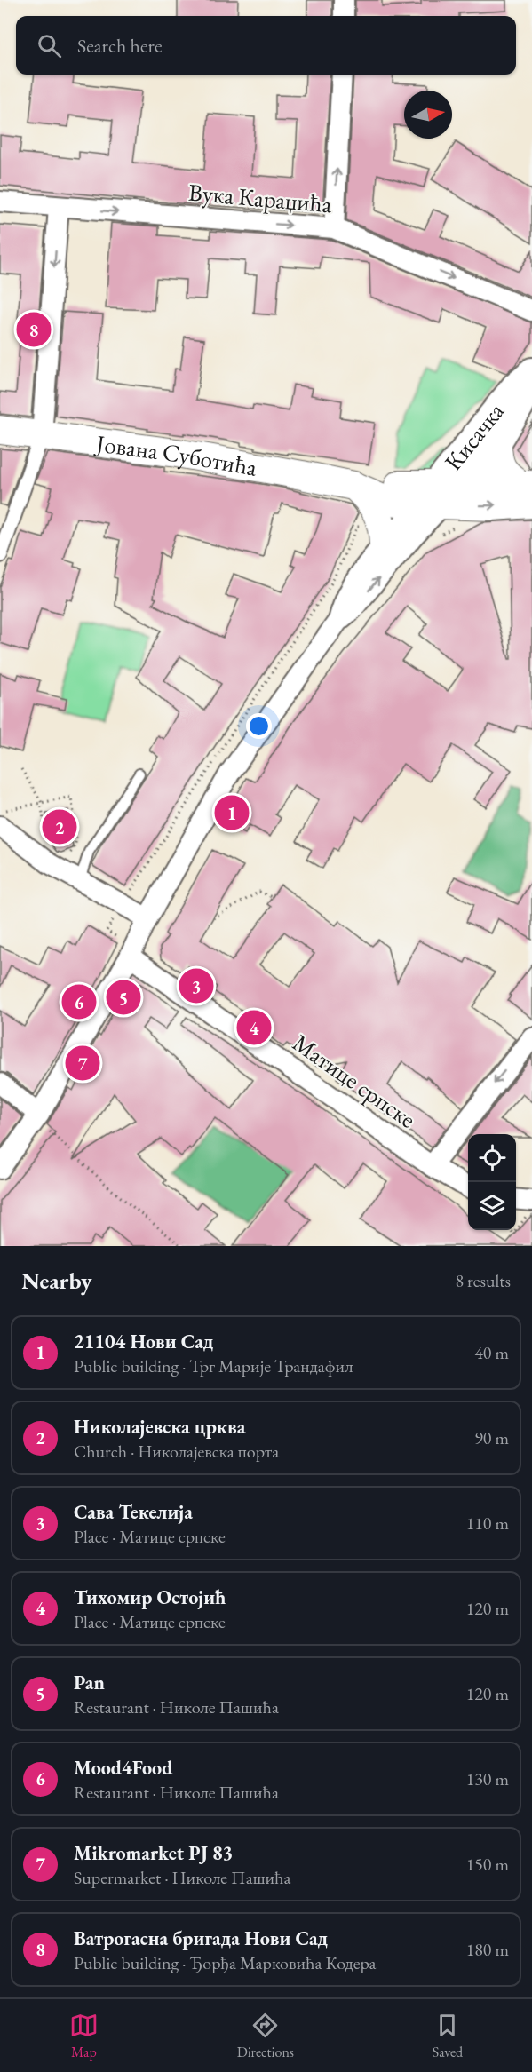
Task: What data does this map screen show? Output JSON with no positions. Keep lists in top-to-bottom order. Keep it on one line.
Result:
{"streets":{"main road":["Јована Суботића"],"street":["Вука Караџића","Кисачка","Матице српске"]},"crossings":[["Кисачка","Јована Суботића"]],"one_way":["Вука Караџића"],"north":"right","page":{"search":"Search here","pins":["8","1","2","3","5","6","4","7"],"heading":["Nearby","8 results"],"list":[{"mark":"1","name":"21104 Нови Сад","note":"Public building · Трг Марије Трандафил","value":"40 m"},{"mark":"2","name":"Николајевска црква","note":"Church · Николајевска порта","value":"90 m"},{"mark":"3","name":"Сава Текелија","note":"Place · Матице српске","value":"110 m"},{"mark":"4","name":"Тихомир Остојић","note":"Place · Матице српске","value":"120 m"},{"mark":"5","name":"Pan","note":"Restaurant · Николе Пашића","value":"120 m"},{"mark":"6","name":"Mood4Food","note":"Restaurant · Николе Пашића","value":"130 m"},{"mark":"7","name":"Mikromarket PJ 83","note":"Supermarket · Николе Пашића","value":"150 m"},{"mark":"8","name":"Ватрогасна бригада Нови Сад","note":"Public building · Ђорђа Марковића Кодера","value":"180 m"}],"nav":["Map","Directions","Saved"]}}
